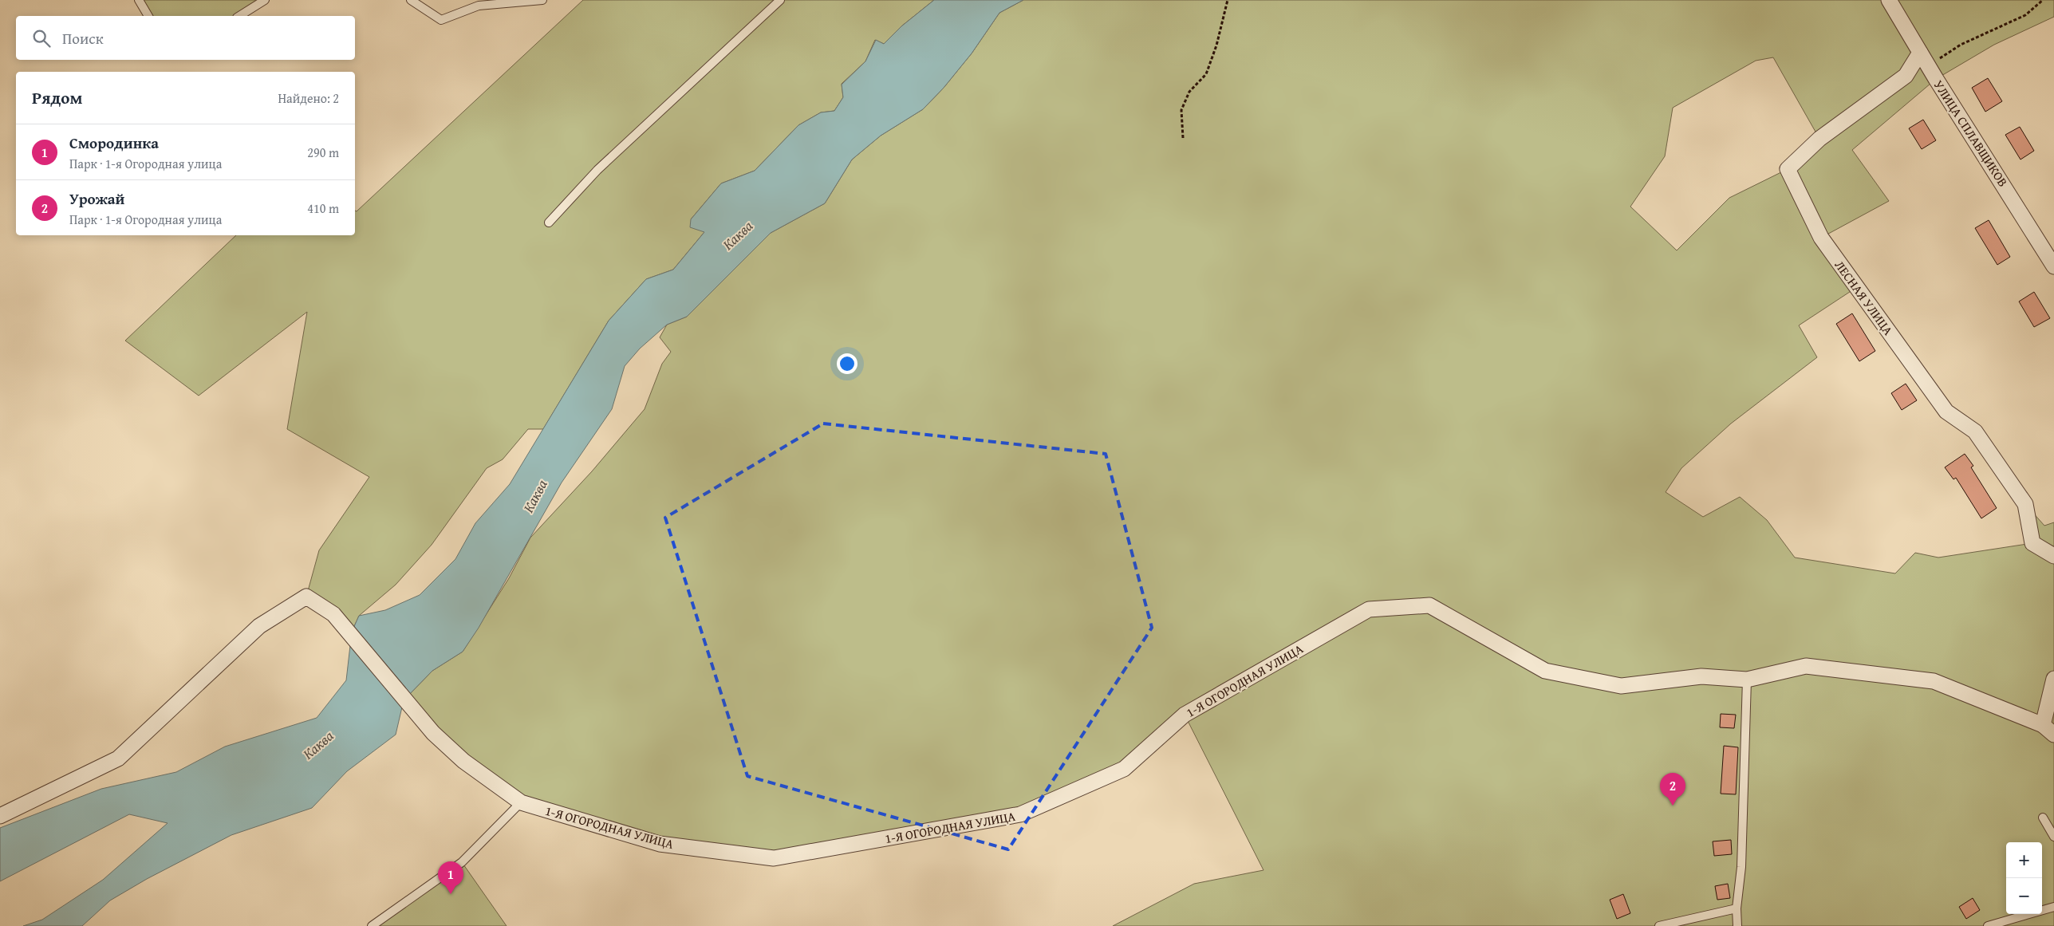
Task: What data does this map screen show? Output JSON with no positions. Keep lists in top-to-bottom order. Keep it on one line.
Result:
{"streets":{"street":["УЛИЦА СПЛАВЩИКОВ","ЛЕСНАЯ УЛИЦА","1-Я ОГОРОДНАЯ УЛИЦА"]},"crossings":[["УЛИЦА СПЛАВЩИКОВ","ЛЕСНАЯ УЛИЦА"]],"water":["Каква"],"page":{"search":"Поиск","heading":["Рядом","Найдено: 2"],"list":[{"mark":"1","name":"Смородинка","note":"Парк · 1-я Огородная улица","value":"290 m"},{"mark":"2","name":"Урожай","note":"Парк · 1-я Огородная улица","value":"410 m"}],"pins":["2","1"],"map_buttons":["+","−"]}}
